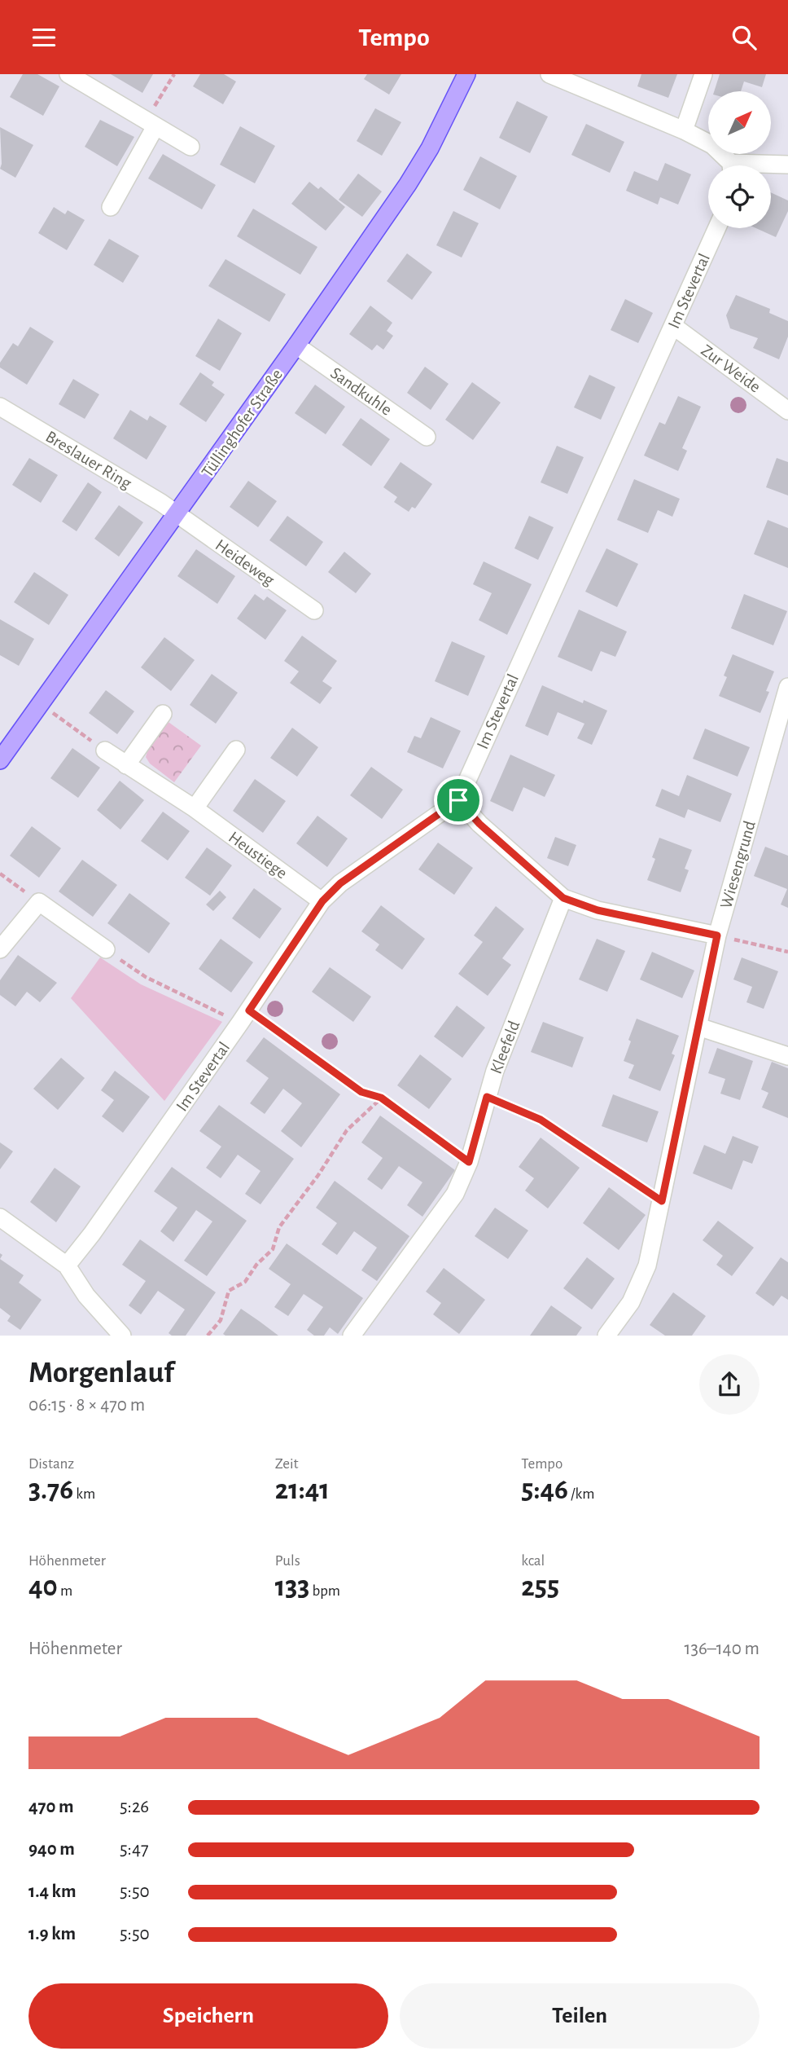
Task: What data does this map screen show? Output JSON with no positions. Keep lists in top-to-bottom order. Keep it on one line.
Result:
{"streets":{"main road":["Tüllinghofer Straße"],"street":["Im Stevertal","Zur Weide","Sandkuhle","Breslauer Ring","Heideweg","Heustiege","Wiesengrund","Kleefeld"]},"crossings":[["Im Stevertal","Zur Weide"],["Im Stevertal","Heustiege"],["Sandkuhle","Tüllinghofer Straße"],["Tüllinghofer Straße","Breslauer Ring"],["Tüllinghofer Straße","Heideweg"],["Breslauer Ring","Heideweg"]],"north":"top right","page":{"header":"Tempo","heading":["Morgenlauf","06:15 · 8 × 470 m"],"stats":[["Distanz","3.76 km"],["Zeit","21:41"],["Tempo","5:46 /km"],["Höhenmeter","40 m"],["Puls","133 bpm"],["kcal","255"]],"chart":["Höhenmeter","136–140 m"],"list":[{"name":"470 m","note":"5:26"},{"name":"940 m","note":"5:47"},{"name":"1.4 km","note":"5:50"},{"name":"1.9 km","note":"5:50"}],"buttons":["Speichern","Teilen"]}}
